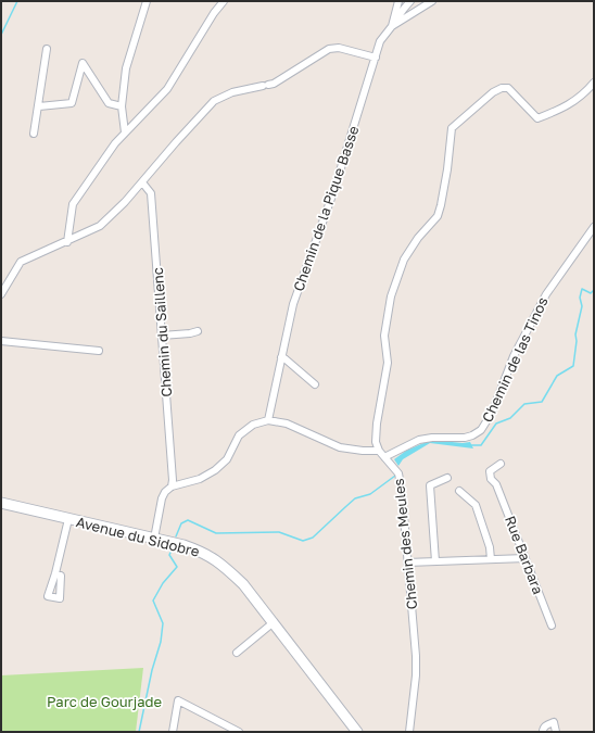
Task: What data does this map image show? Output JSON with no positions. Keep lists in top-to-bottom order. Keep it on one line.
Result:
{"streets":{"main road":["Avenue du Sidobre"],"street":["Chemin de la Pique Basse","Chemin du Saillenc","Chemin de las Tinos","Chemin des Meules","Rue Barbara"]},"crossings":[["Chemin de las Tinos","Chemin des Meules"]],"parks":["Parc de Gourjade"]}
